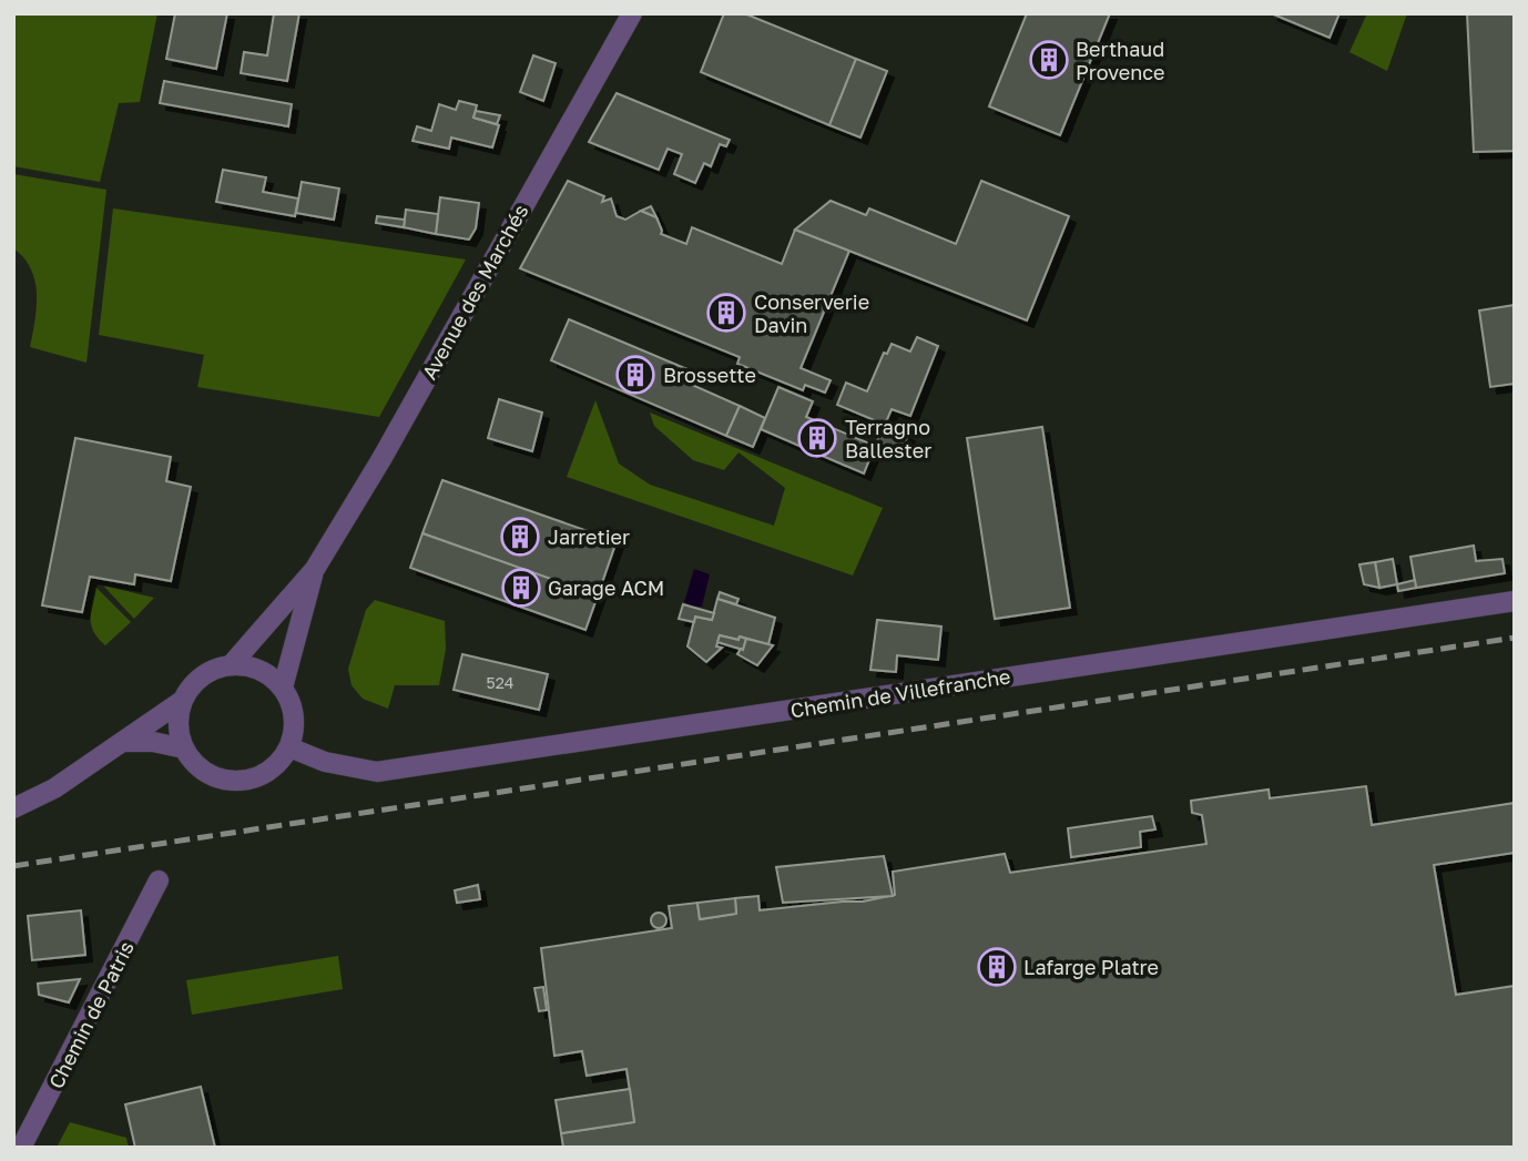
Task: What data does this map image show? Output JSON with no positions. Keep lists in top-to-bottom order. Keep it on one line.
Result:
{"streets":{"street":["Avenue des Marchés","Chemin de Villefranche","Chemin de Patris"]},"crossings":[["Avenue des Marchés","Chemin de Villefranche"]],"places":{"building":["Berthaud Provence","Conserverie Davin","Brossette","Terragno Ballester","Jarretier","Garage ACM","Lafarge Platre"]},"house_numbers":["524"]}
